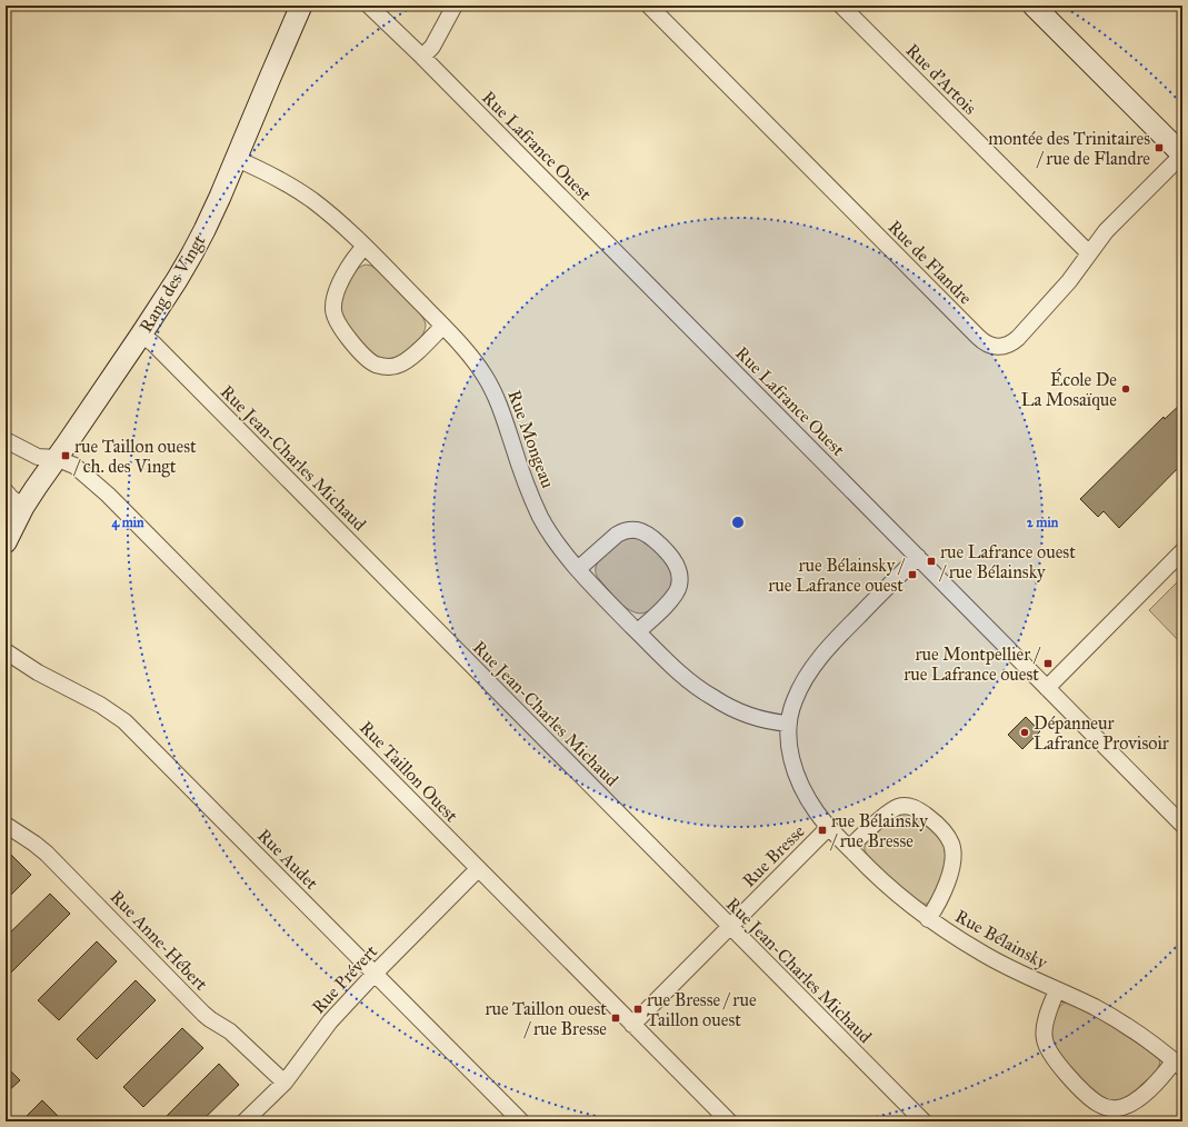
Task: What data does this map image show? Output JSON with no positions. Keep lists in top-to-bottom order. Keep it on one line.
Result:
{"streets":{"street":["Rue d'Artois","Rue Lafrance Ouest","Rue de Flandre","Rang des Vingt","Rue Mongeau","Rue Jean-Charles Michaud","Rue Taillon Ouest","Rue Bresse","Rue Audet","Rue Bélainsky","Rue Anne-Hébert","Rue Prévert"]},"crossings":[["Rue d'Artois","Rue de Flandre"],["Rue Lafrance Ouest","Rue Bélainsky"],["Rang des Vingt","Rue Mongeau"],["Rang des Vingt","Rue Jean-Charles Michaud"],["Rang des Vingt","Rue Taillon Ouest"],["Rue Mongeau","Rue Bélainsky"],["Rue Jean-Charles Michaud","Rue Bresse"],["Rue Taillon Ouest","Rue Bresse"],["Rue Taillon Ouest","Rue Prévert"],["Rue Bresse","Rue Bélainsky"],["Rue Audet","Rue Prévert"],["Rue Anne-Hébert","Rue Prévert"]],"places":{"transit":["montée des Trinitaires / rue de Flandre","rue Taillon ouest / ch. des Vingt","rue Lafrance ouest / rue Bélainsky","rue Bélainsky / rue Lafrance ouest","rue Montpellier / rue Lafrance ouest","rue Bélainsky / rue Bresse","rue Bresse / rue Taillon ouest","rue Taillon ouest / rue Bresse"],"other":["École De La Mosaïque","Dépanneur Lafrance Provisoir"]},"rings":["2 min","4 min"]}
